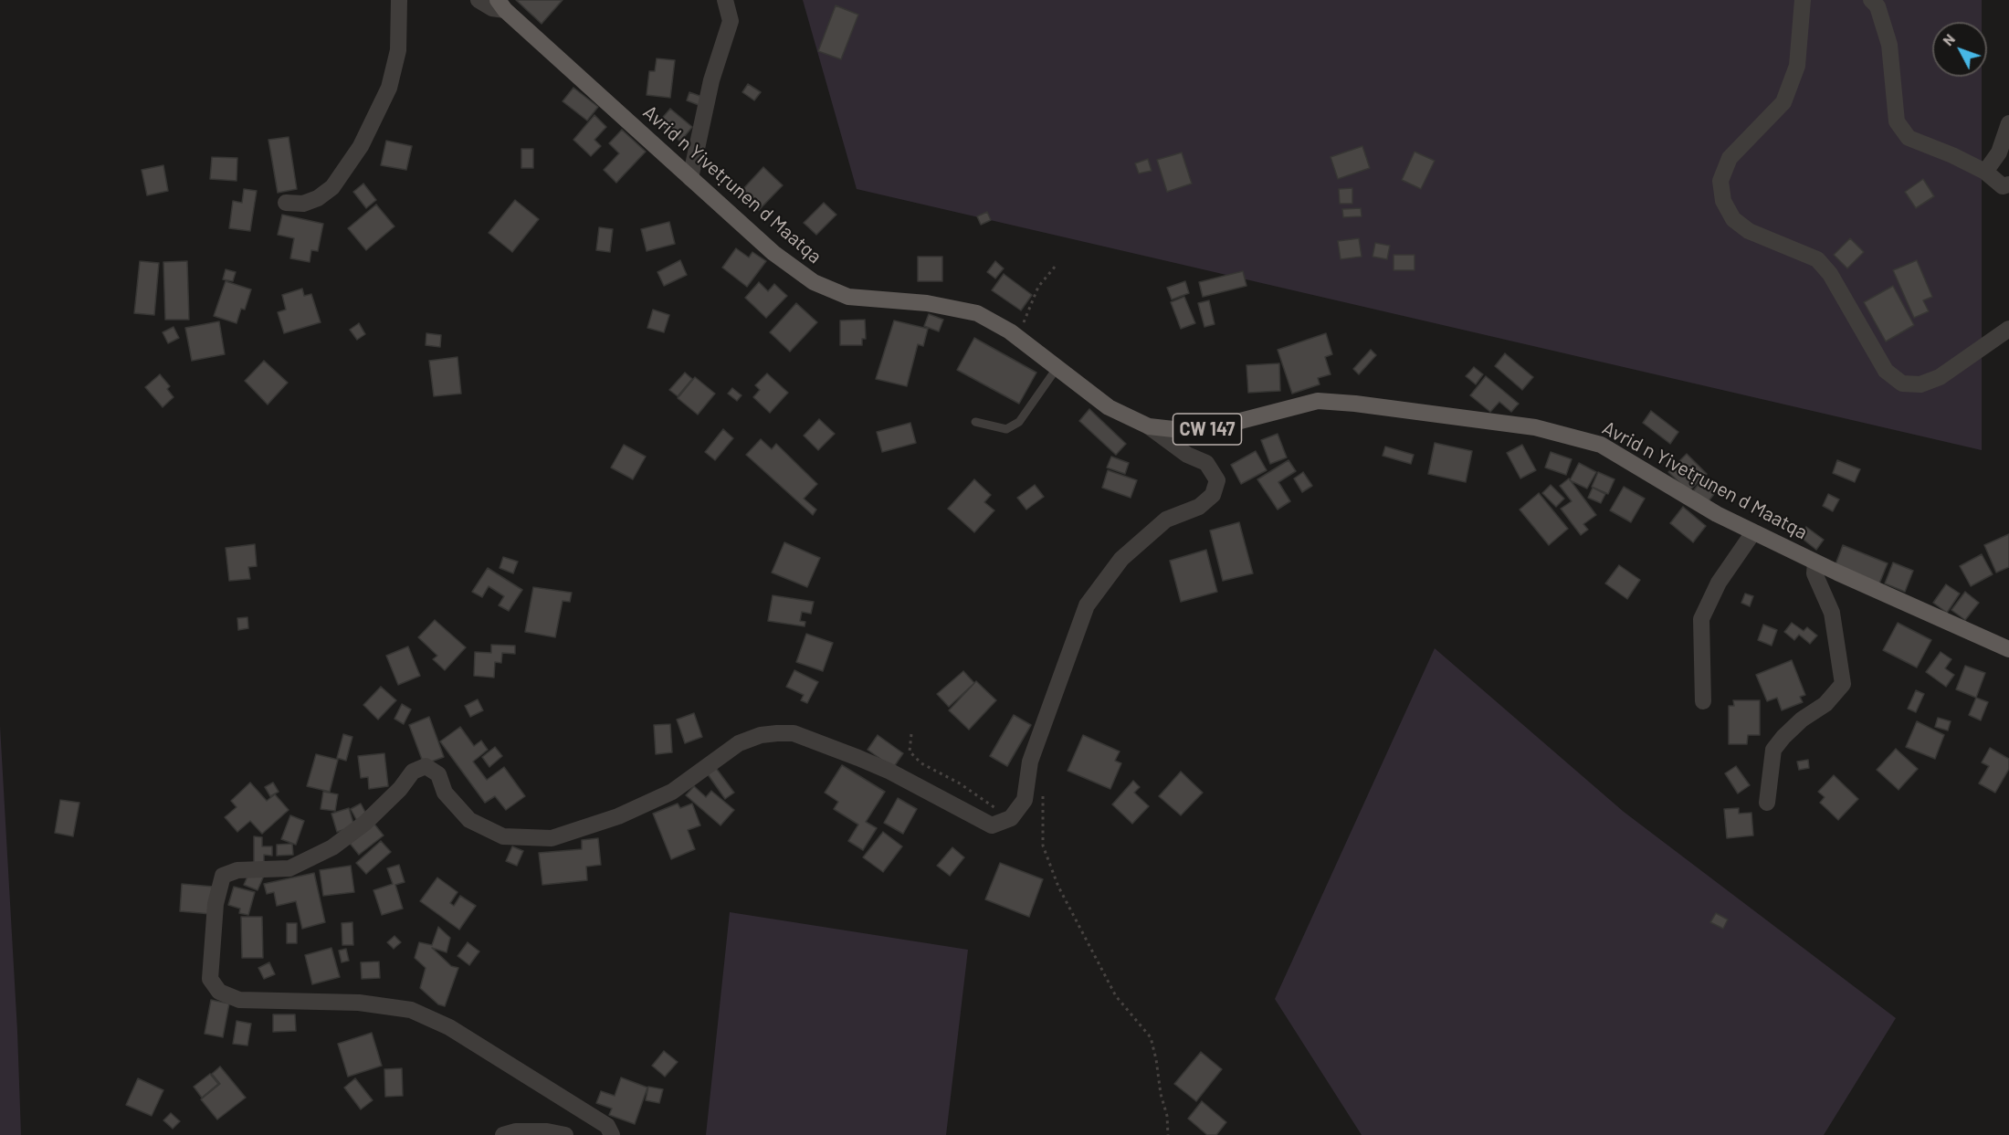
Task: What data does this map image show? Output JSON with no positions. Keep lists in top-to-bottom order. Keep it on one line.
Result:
{"streets":{"main road":["Avrid n Yivetṛunen d Maatqa","CW 147"]},"north":"top left"}
